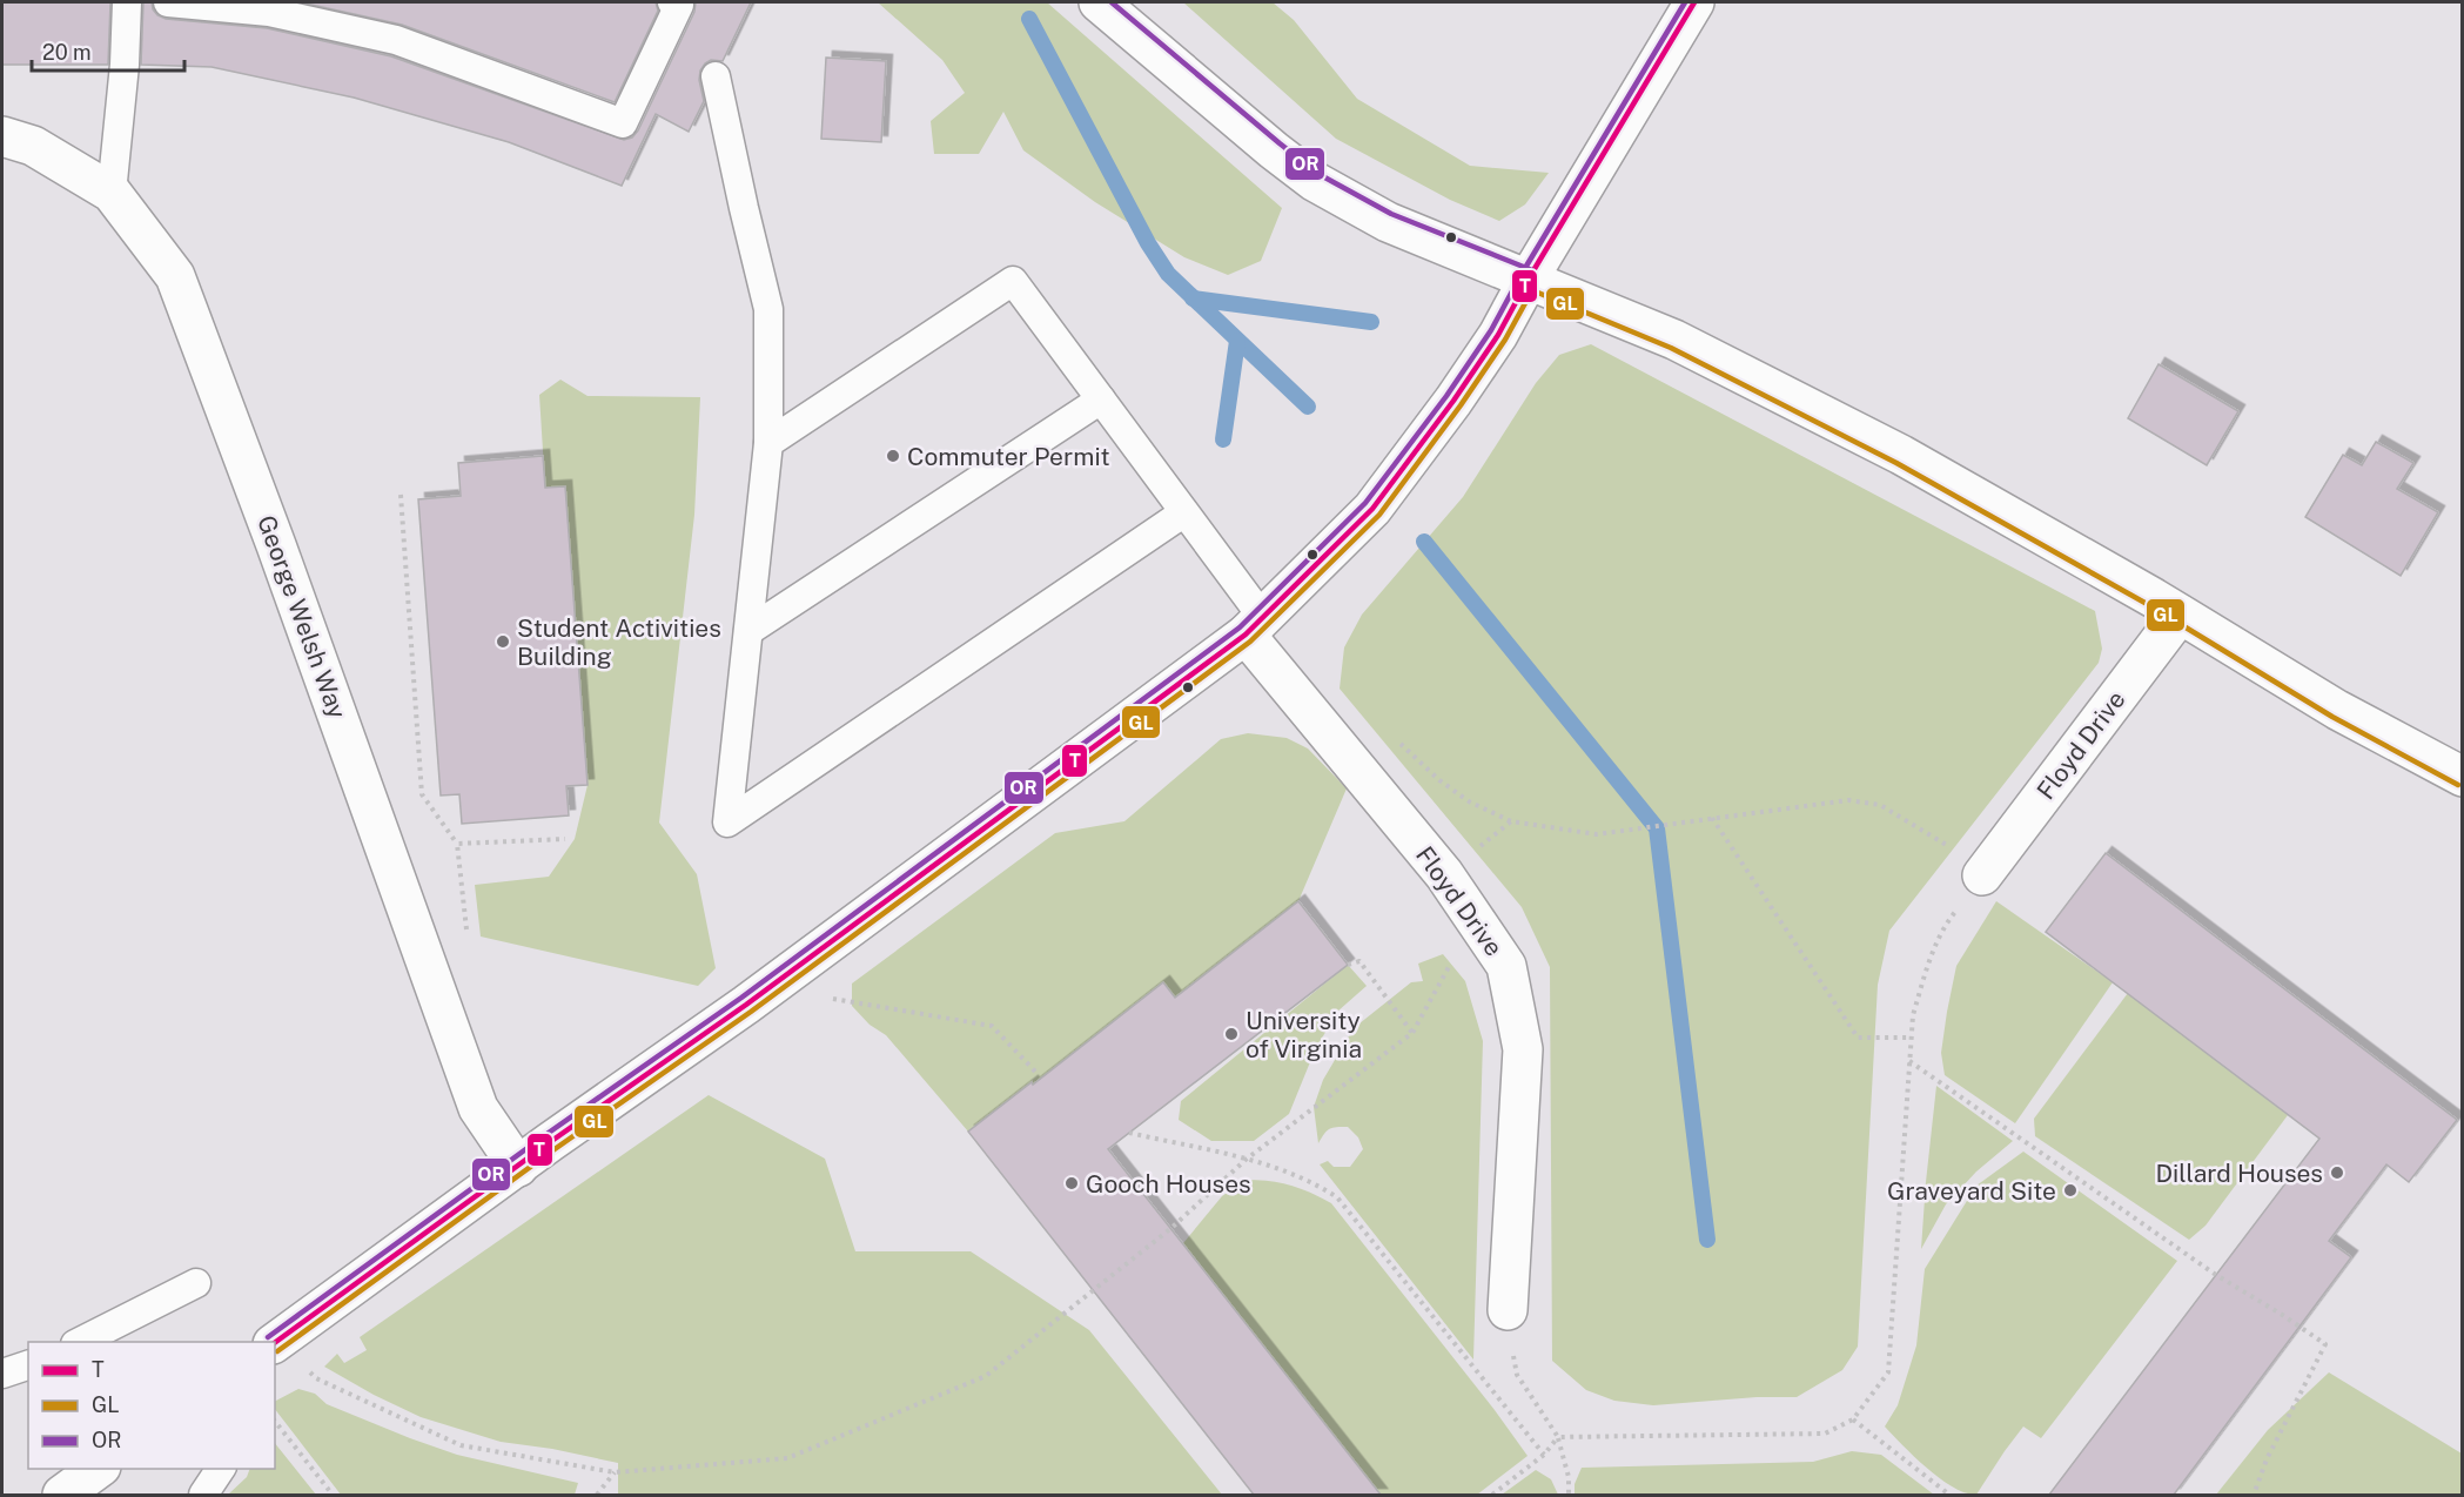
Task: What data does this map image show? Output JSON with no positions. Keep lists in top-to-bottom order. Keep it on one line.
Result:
{"streets":{"street":["George Welsh Way","Floyd Drive"]},"places":["Commuter Permit","Student Activities Building","University of Virginia","Dillard Houses","Gooch Houses","Graveyard Site"],"lines":["transit line T","transit line OR","transit line GL"],"legend":["T","GL","OR"],"scale_bar":"20 m"}
